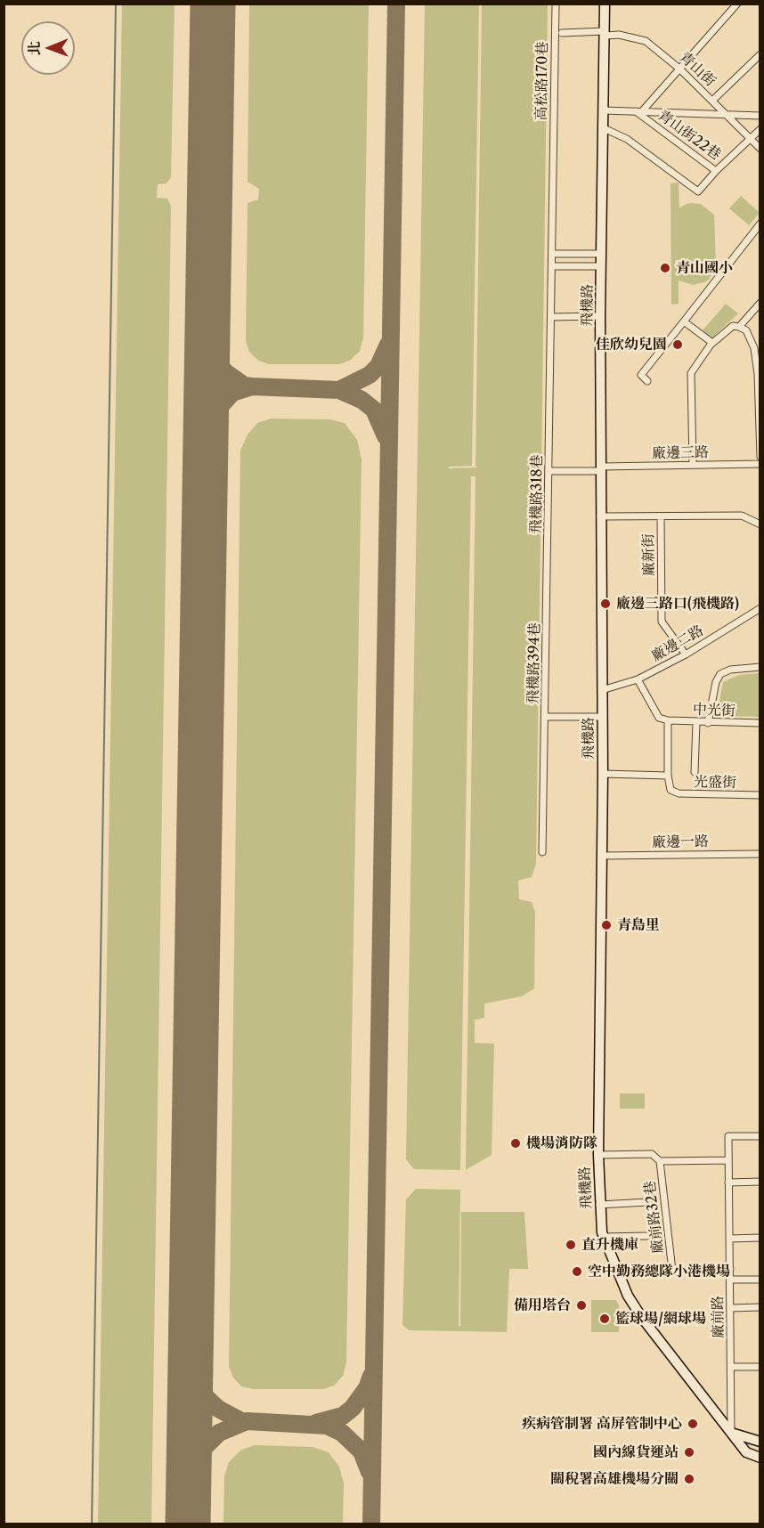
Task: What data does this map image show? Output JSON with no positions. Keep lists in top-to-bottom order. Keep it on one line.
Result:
{"streets":{"street":["青山街","高松路170巷","青山街22巷","飛機路","廠邊三路","飛機路318巷","廠新街","廠邊二路","飛機路394巷","中光街","光盛街","廠邊一路","廠前路32巷","廠前路"]},"crossings":[["青山街","青山街22巷"],["青山街","飛機路"],["高松路170巷","飛機路318巷"],["飛機路","廠邊三路"],["飛機路","廠邊二路"],["飛機路","廠邊一路"],["飛機路","廠前路32巷"],["飛機路","廠前路"],["廠邊三路","飛機路318巷"],["飛機路318巷","飛機路394巷"],["廠新街","廠邊二路"],["廠前路32巷","廠前路"]],"places":["青山國小","佳欣幼兒園","廠邊三路口(飛機路)","青島里","機場消防隊","直升機庫","空中勤務總隊小港機場","備用塔台","籃球場/網球場","疾病管制署 高屏管制中心","國內線貨運站","關稅署高雄機場分關"],"north":"left"}
